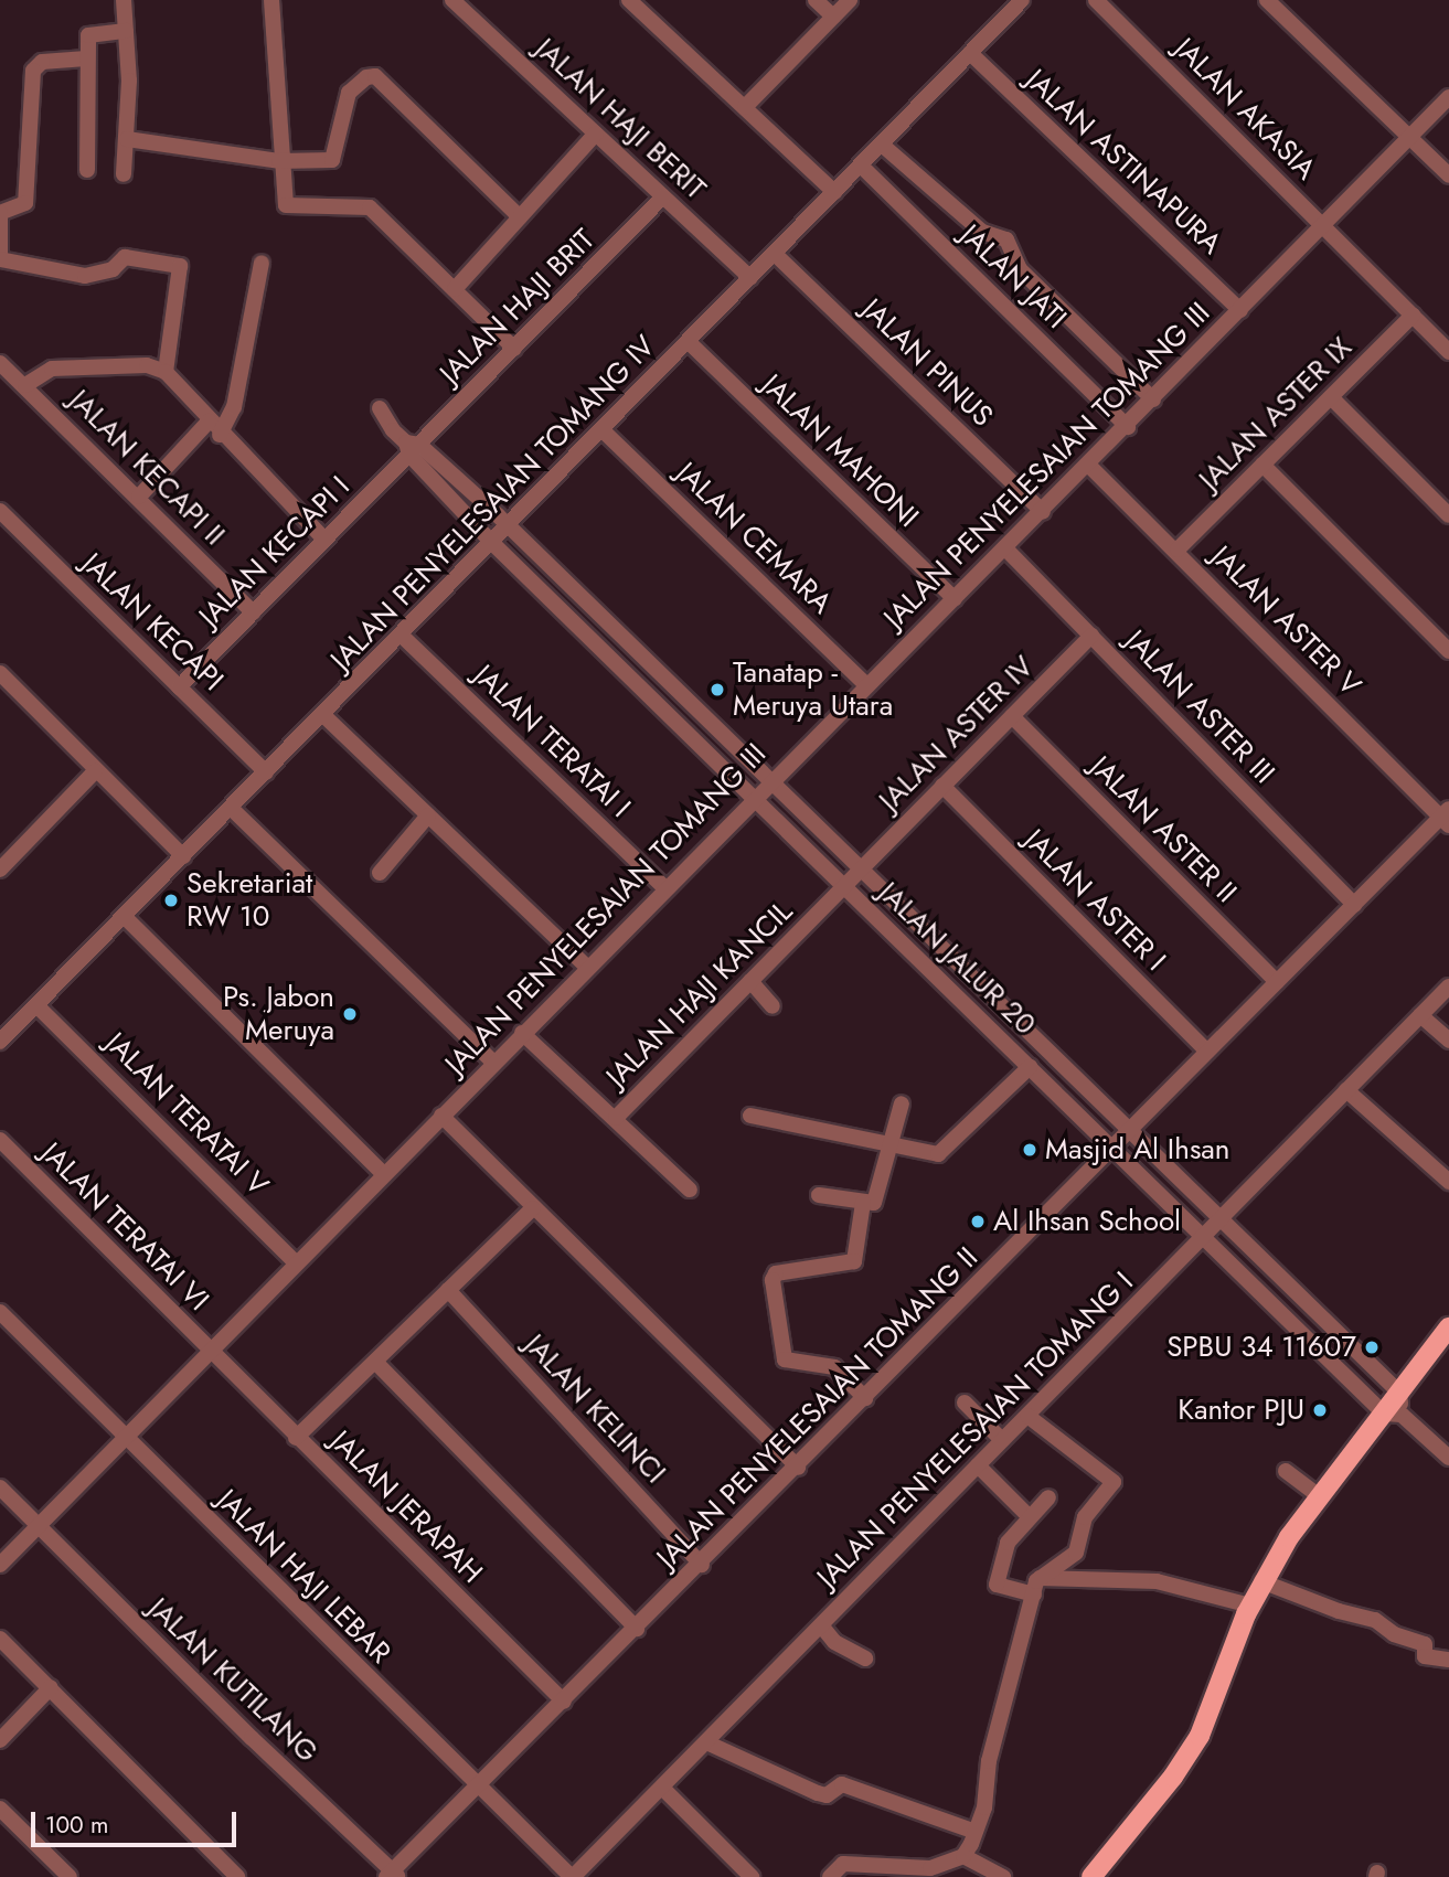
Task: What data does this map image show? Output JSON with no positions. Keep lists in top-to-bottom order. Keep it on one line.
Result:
{"streets":{"street":["JALAN AKASIA","JALAN HAJI BERIT","JALAN ASTINAPURA","JALAN JATI","JALAN HAJI BRIT","JALAN PINUS","JALAN ASTER IX","JALAN MAHONI","JALAN PENYELESAIAN TOMANG III","JALAN KECAPI II","JALAN PENYELESAIAN TOMANG IV","JALAN CEMARA","JALAN KECAPI I","JALAN ASTER V","JALAN KECAPI","JALAN ASTER III","JALAN ASTER IV","JALAN TERATAI I","JALAN ASTER II","JALAN ASTER I","JALAN JALUR 20","JALAN HAJI KANCIL","JALAN TERATAI V","JALAN TERATAI VI","JALAN PENYELESAIAN TOMANG II","JALAN KELINCI","JALAN PENYELESAIAN TOMANG I","JALAN JERAPAH","JALAN HAJI LEBAR","JALAN KUTILANG"]},"crossings":[["JALAN AKASIA","JALAN ASTER IX"],["JALAN AKASIA","JALAN PENYELESAIAN TOMANG III"],["JALAN HAJI BERIT","JALAN HAJI BRIT"],["JALAN HAJI BERIT","JALAN PENYELESAIAN TOMANG IV"],["JALAN ASTINAPURA","JALAN PENYELESAIAN TOMANG III"],["JALAN ASTINAPURA","JALAN PENYELESAIAN TOMANG IV"],["JALAN JATI","JALAN PENYELESAIAN TOMANG III"],["JALAN JATI","JALAN PENYELESAIAN TOMANG IV"],["JALAN HAJI BRIT","JALAN KECAPI I"],["JALAN HAJI BRIT","JALAN JALUR 20"],["JALAN PINUS","JALAN PENYELESAIAN TOMANG III"],["JALAN PINUS","JALAN PENYELESAIAN TOMANG IV"],["JALAN ASTER IX","JALAN ASTER V"],["JALAN MAHONI","JALAN PENYELESAIAN TOMANG III"],["JALAN MAHONI","JALAN PENYELESAIAN TOMANG IV"],["JALAN PENYELESAIAN TOMANG III","JALAN CEMARA"],["JALAN PENYELESAIAN TOMANG III","JALAN ASTER V"],["JALAN PENYELESAIAN TOMANG III","JALAN ASTER III"],["JALAN PENYELESAIAN TOMANG III","JALAN TERATAI I"],["JALAN PENYELESAIAN TOMANG III","JALAN JALUR 20"],["JALAN PENYELESAIAN TOMANG III","JALAN TERATAI V"],["JALAN PENYELESAIAN TOMANG III","JALAN TERATAI VI"],["JALAN PENYELESAIAN TOMANG III","JALAN JERAPAH"],["JALAN PENYELESAIAN TOMANG III","JALAN HAJI LEBAR"],["JALAN PENYELESAIAN TOMANG III","JALAN KUTILANG"],["JALAN KECAPI II","JALAN KECAPI I"],["JALAN PENYELESAIAN TOMANG IV","JALAN CEMARA"],["JALAN PENYELESAIAN TOMANG IV","JALAN KECAPI"],["JALAN PENYELESAIAN TOMANG IV","JALAN TERATAI I"],["JALAN PENYELESAIAN TOMANG IV","JALAN JALUR 20"],["JALAN PENYELESAIAN TOMANG IV","JALAN TERATAI V"],["JALAN KECAPI I","JALAN KECAPI"],["JALAN KECAPI I","JALAN JALUR 20"],["JALAN ASTER V","JALAN PENYELESAIAN TOMANG II"],["JALAN ASTER III","JALAN ASTER IV"],["JALAN ASTER III","JALAN PENYELESAIAN TOMANG II"],["JALAN ASTER IV","JALAN ASTER II"],["JALAN ASTER IV","JALAN ASTER I"],["JALAN ASTER IV","JALAN JALUR 20"],["JALAN ASTER IV","JALAN HAJI KANCIL"],["JALAN ASTER II","JALAN PENYELESAIAN TOMANG II"],["JALAN ASTER I","JALAN PENYELESAIAN TOMANG II"],["JALAN JALUR 20","JALAN HAJI KANCIL"],["JALAN JALUR 20","JALAN PENYELESAIAN TOMANG II"],["JALAN JALUR 20","JALAN PENYELESAIAN TOMANG I"],["JALAN TERATAI VI","JALAN JERAPAH"],["JALAN PENYELESAIAN TOMANG II","JALAN KELINCI"],["JALAN PENYELESAIAN TOMANG II","JALAN JERAPAH"],["JALAN PENYELESAIAN TOMANG II","JALAN HAJI LEBAR"],["JALAN PENYELESAIAN TOMANG II","JALAN KUTILANG"],["JALAN PENYELESAIAN TOMANG I","JALAN HAJI LEBAR"]],"places":["Tanatap - Meruya Utara","Sekretariat RW 10","Ps. Jabon Meruya","Masjid Al Ihsan","Al Ihsan School","SPBU 34 11607","Kantor PJU"],"scale_bar":"100 m"}
